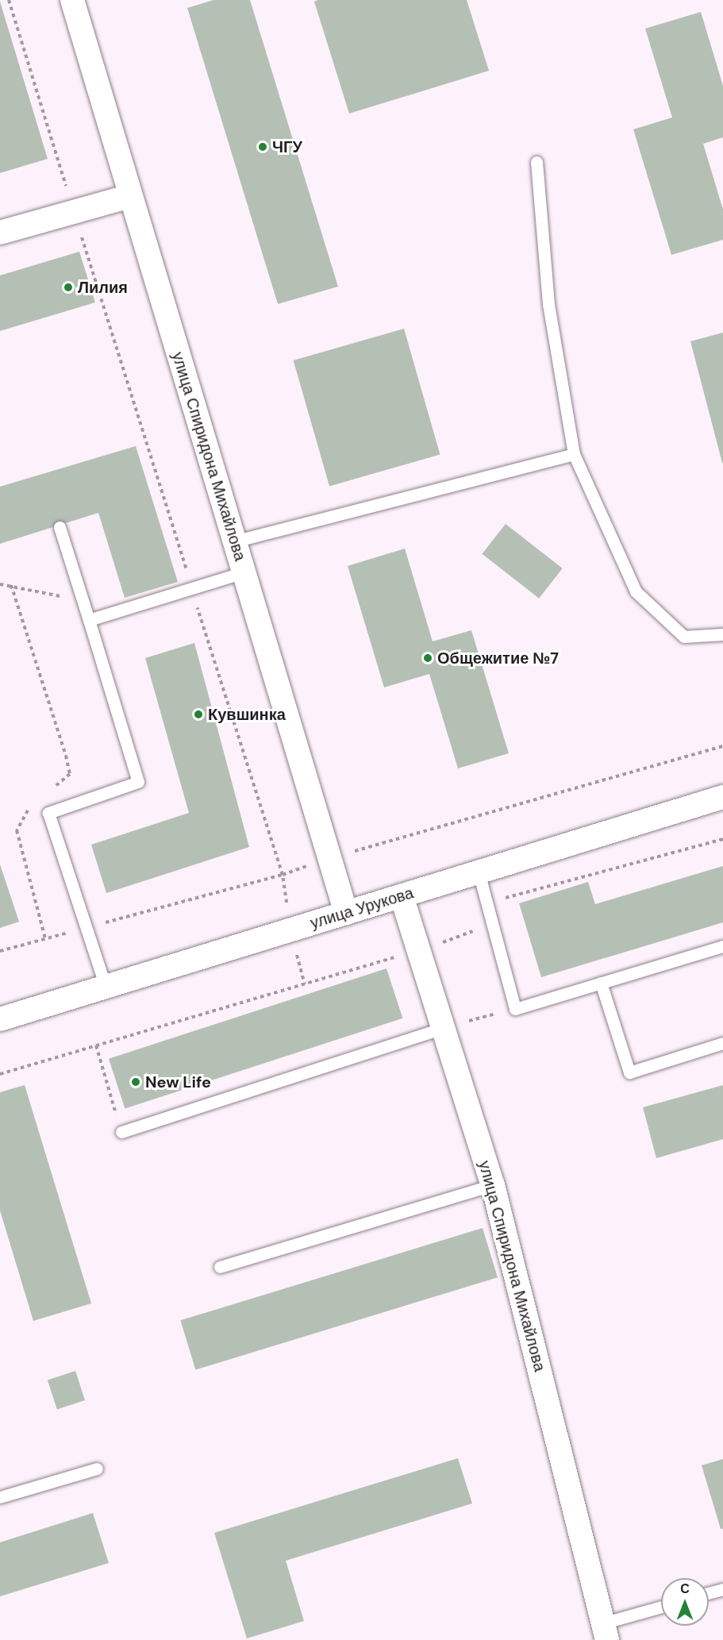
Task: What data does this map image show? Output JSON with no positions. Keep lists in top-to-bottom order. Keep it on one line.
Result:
{"streets":{"street":["улица Спиридона Михайлова","улица Урукова"]},"crossings":[["улица Спиридона Михайлова","улица Урукова"]],"places":["ЧГУ","Лилия","Общежитие №7","Кувшинка","New Life"],"north":"top"}
